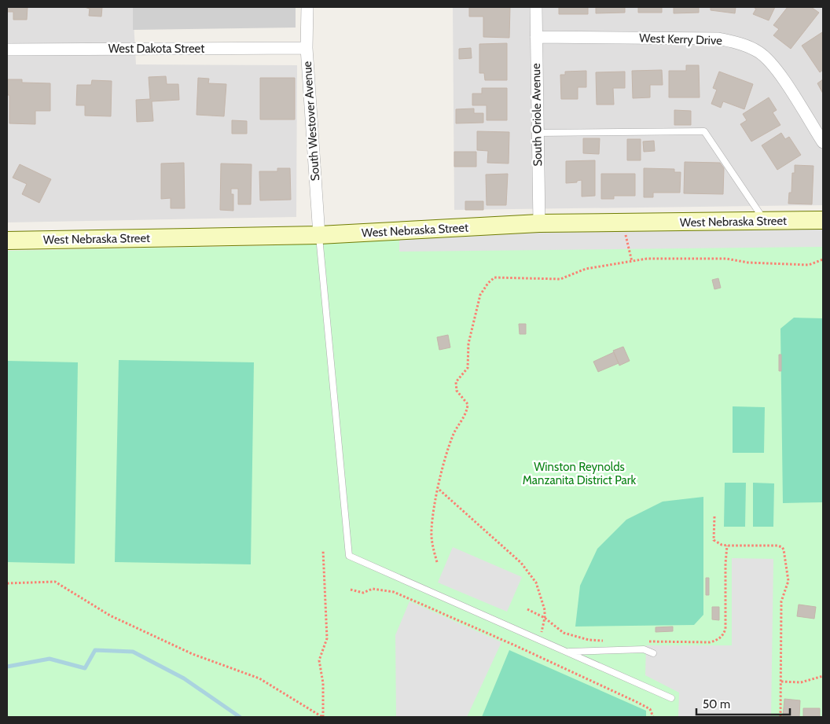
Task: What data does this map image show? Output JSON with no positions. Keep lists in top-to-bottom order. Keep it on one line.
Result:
{"streets":{"street":["West Kerry Drive","West Dakota Street","South Oriole Avenue","South Westover Avenue","West Nebraska Street"]},"crossings":[["West Kerry Drive","South Oriole Avenue"],["West Dakota Street","South Westover Avenue"],["South Oriole Avenue","West Nebraska Street"],["South Westover Avenue","West Nebraska Street"]],"parks":["Winston Reynolds Manzanita District Park"],"scale_bar":"50 m"}
